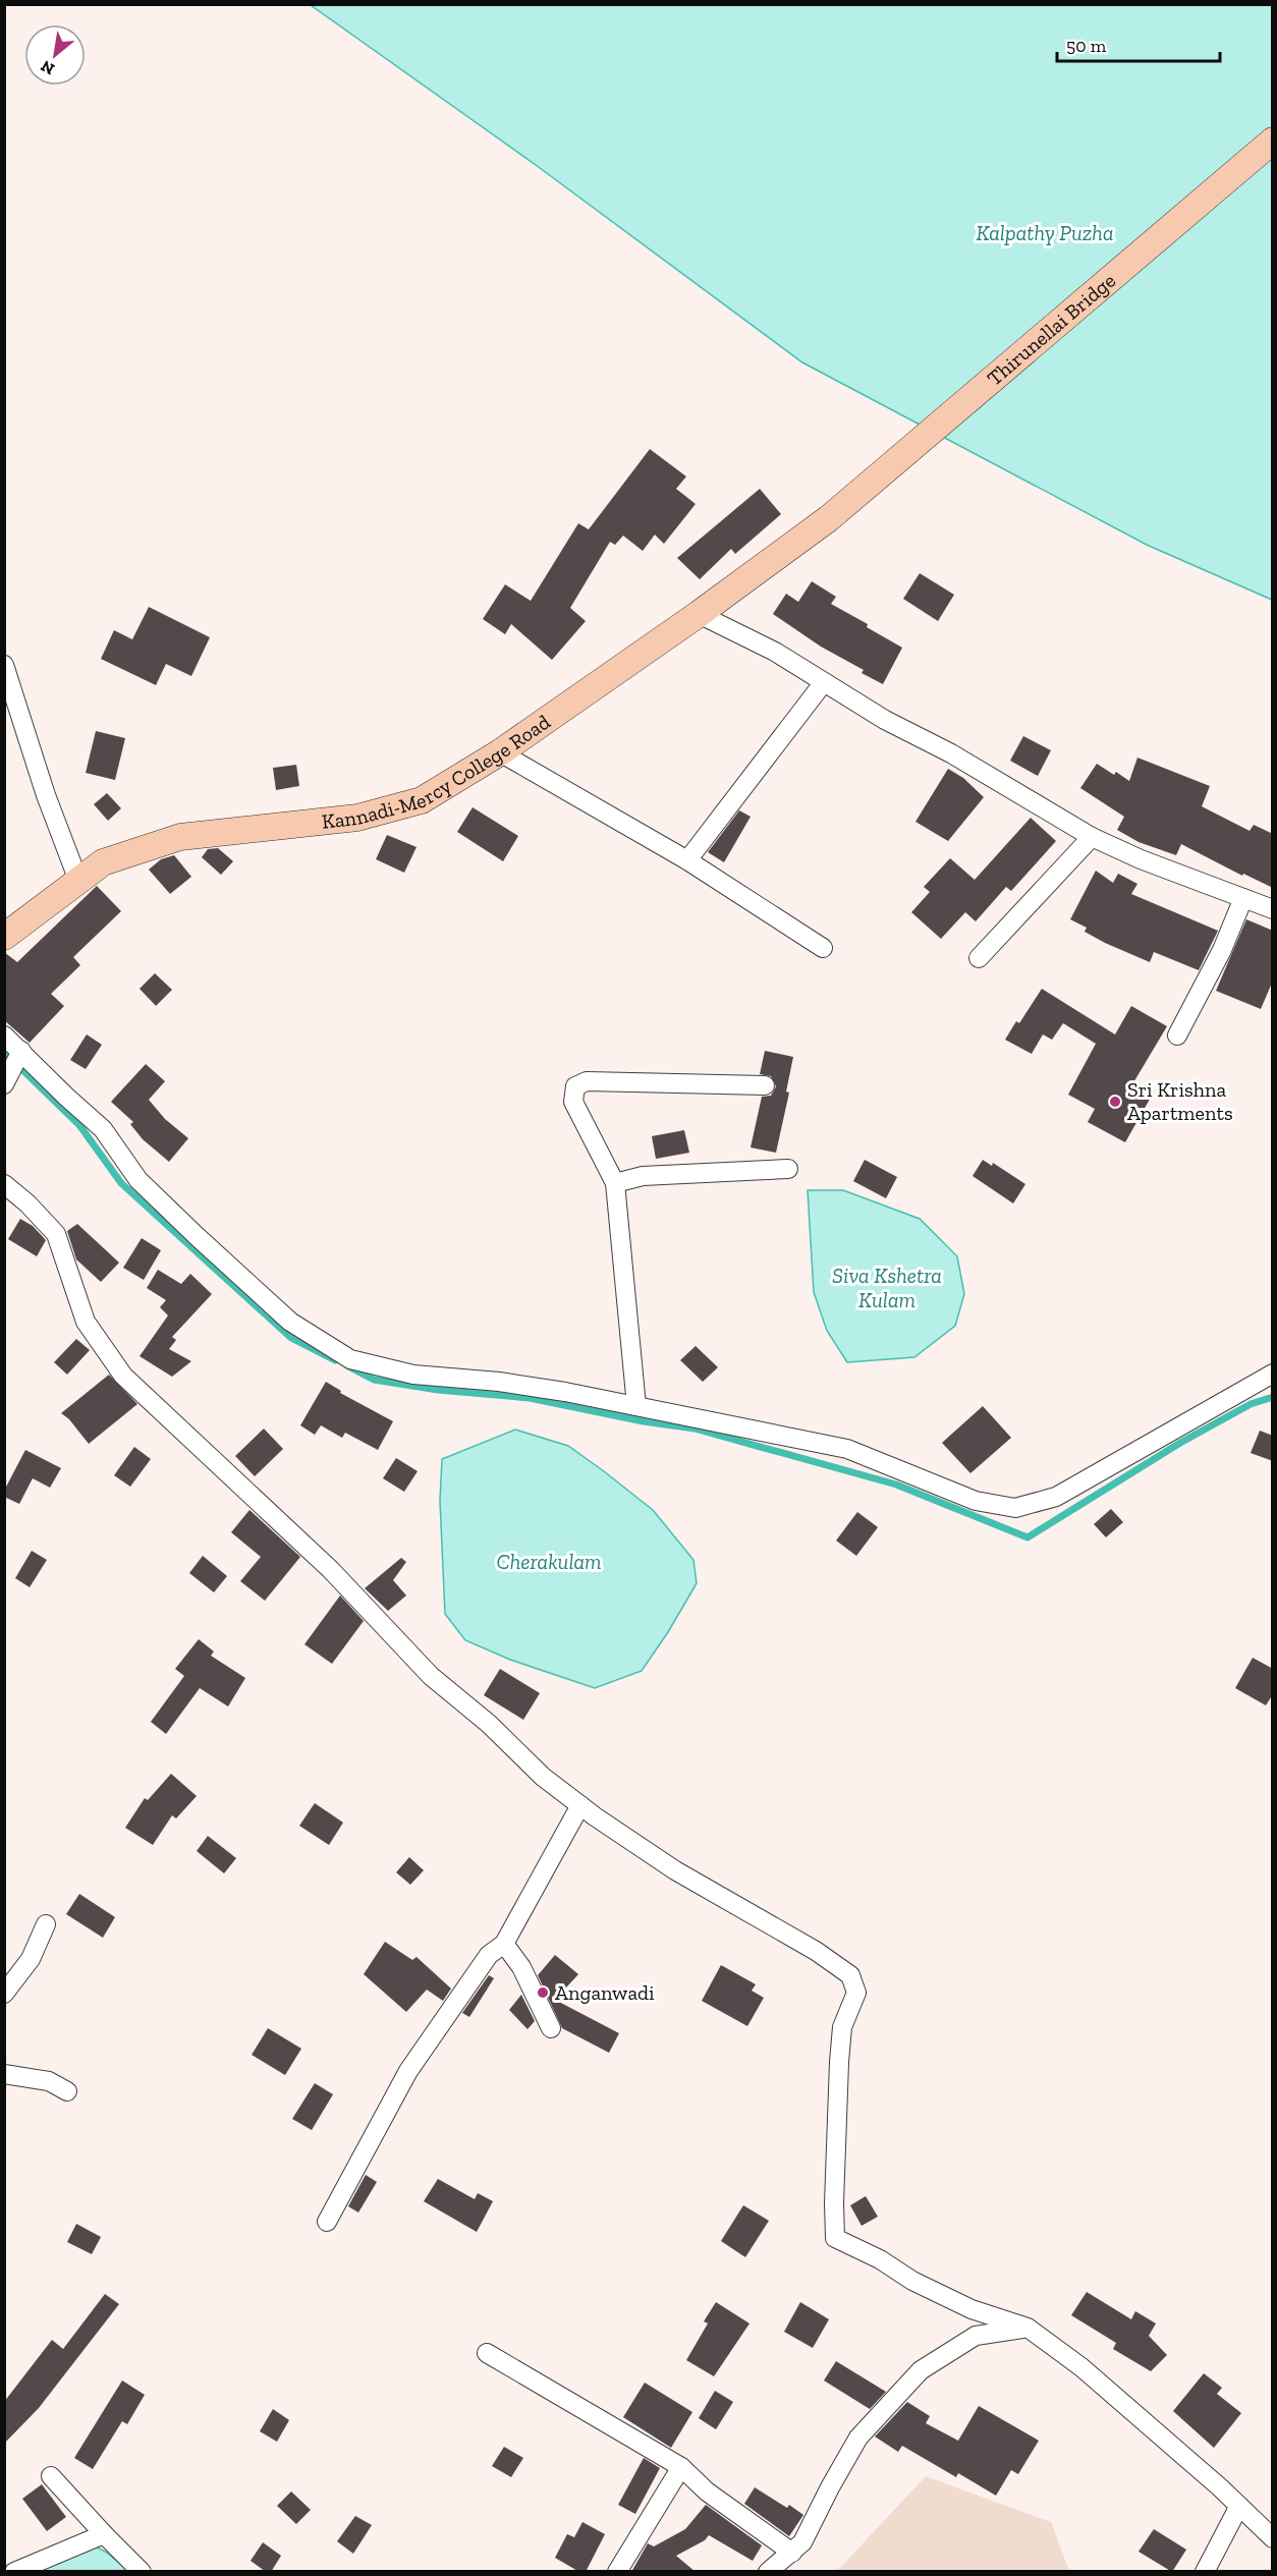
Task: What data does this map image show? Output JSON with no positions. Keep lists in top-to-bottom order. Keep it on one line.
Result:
{"streets":{"main road":["Thirunellai Bridge","Kannadi-Mercy College Road"]},"crossings":[["Thirunellai Bridge","Kannadi-Mercy College Road"]],"water":["Kalpathy Puzha","Siva Kshetra Kulam","Cherakulam"],"places":["Sri Krishna Apartments","Anganwadi"],"scale_bar":"50 m","north":"bottom left"}
